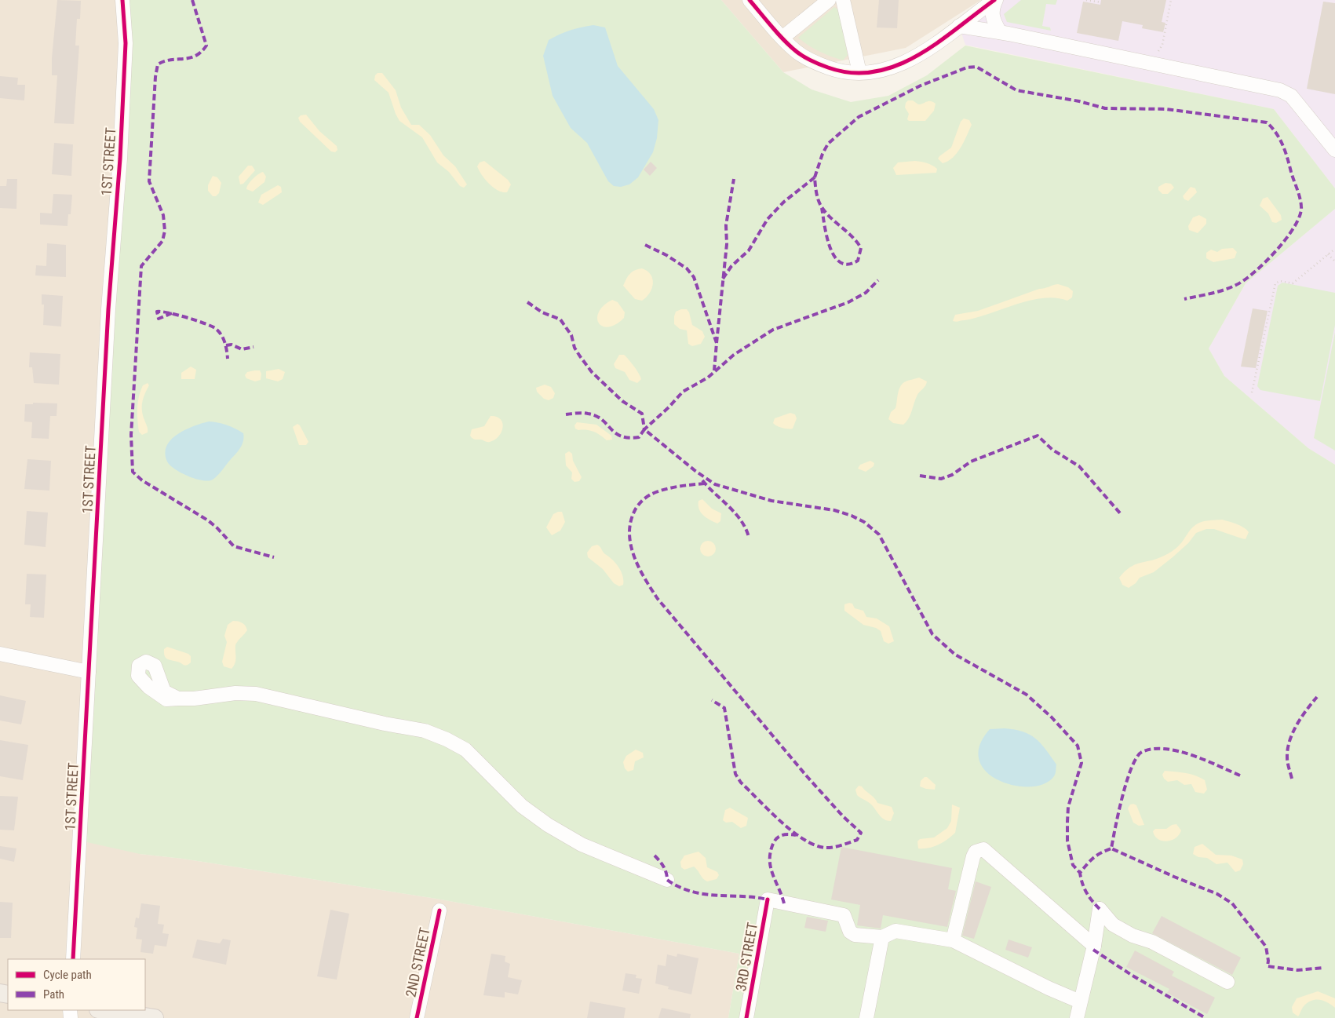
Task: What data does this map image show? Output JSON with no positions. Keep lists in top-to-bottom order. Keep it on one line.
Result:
{"streets":{"street":["1ST STREET","3RD STREET","2ND STREET"]},"legend":["Cycle path","Path"]}
